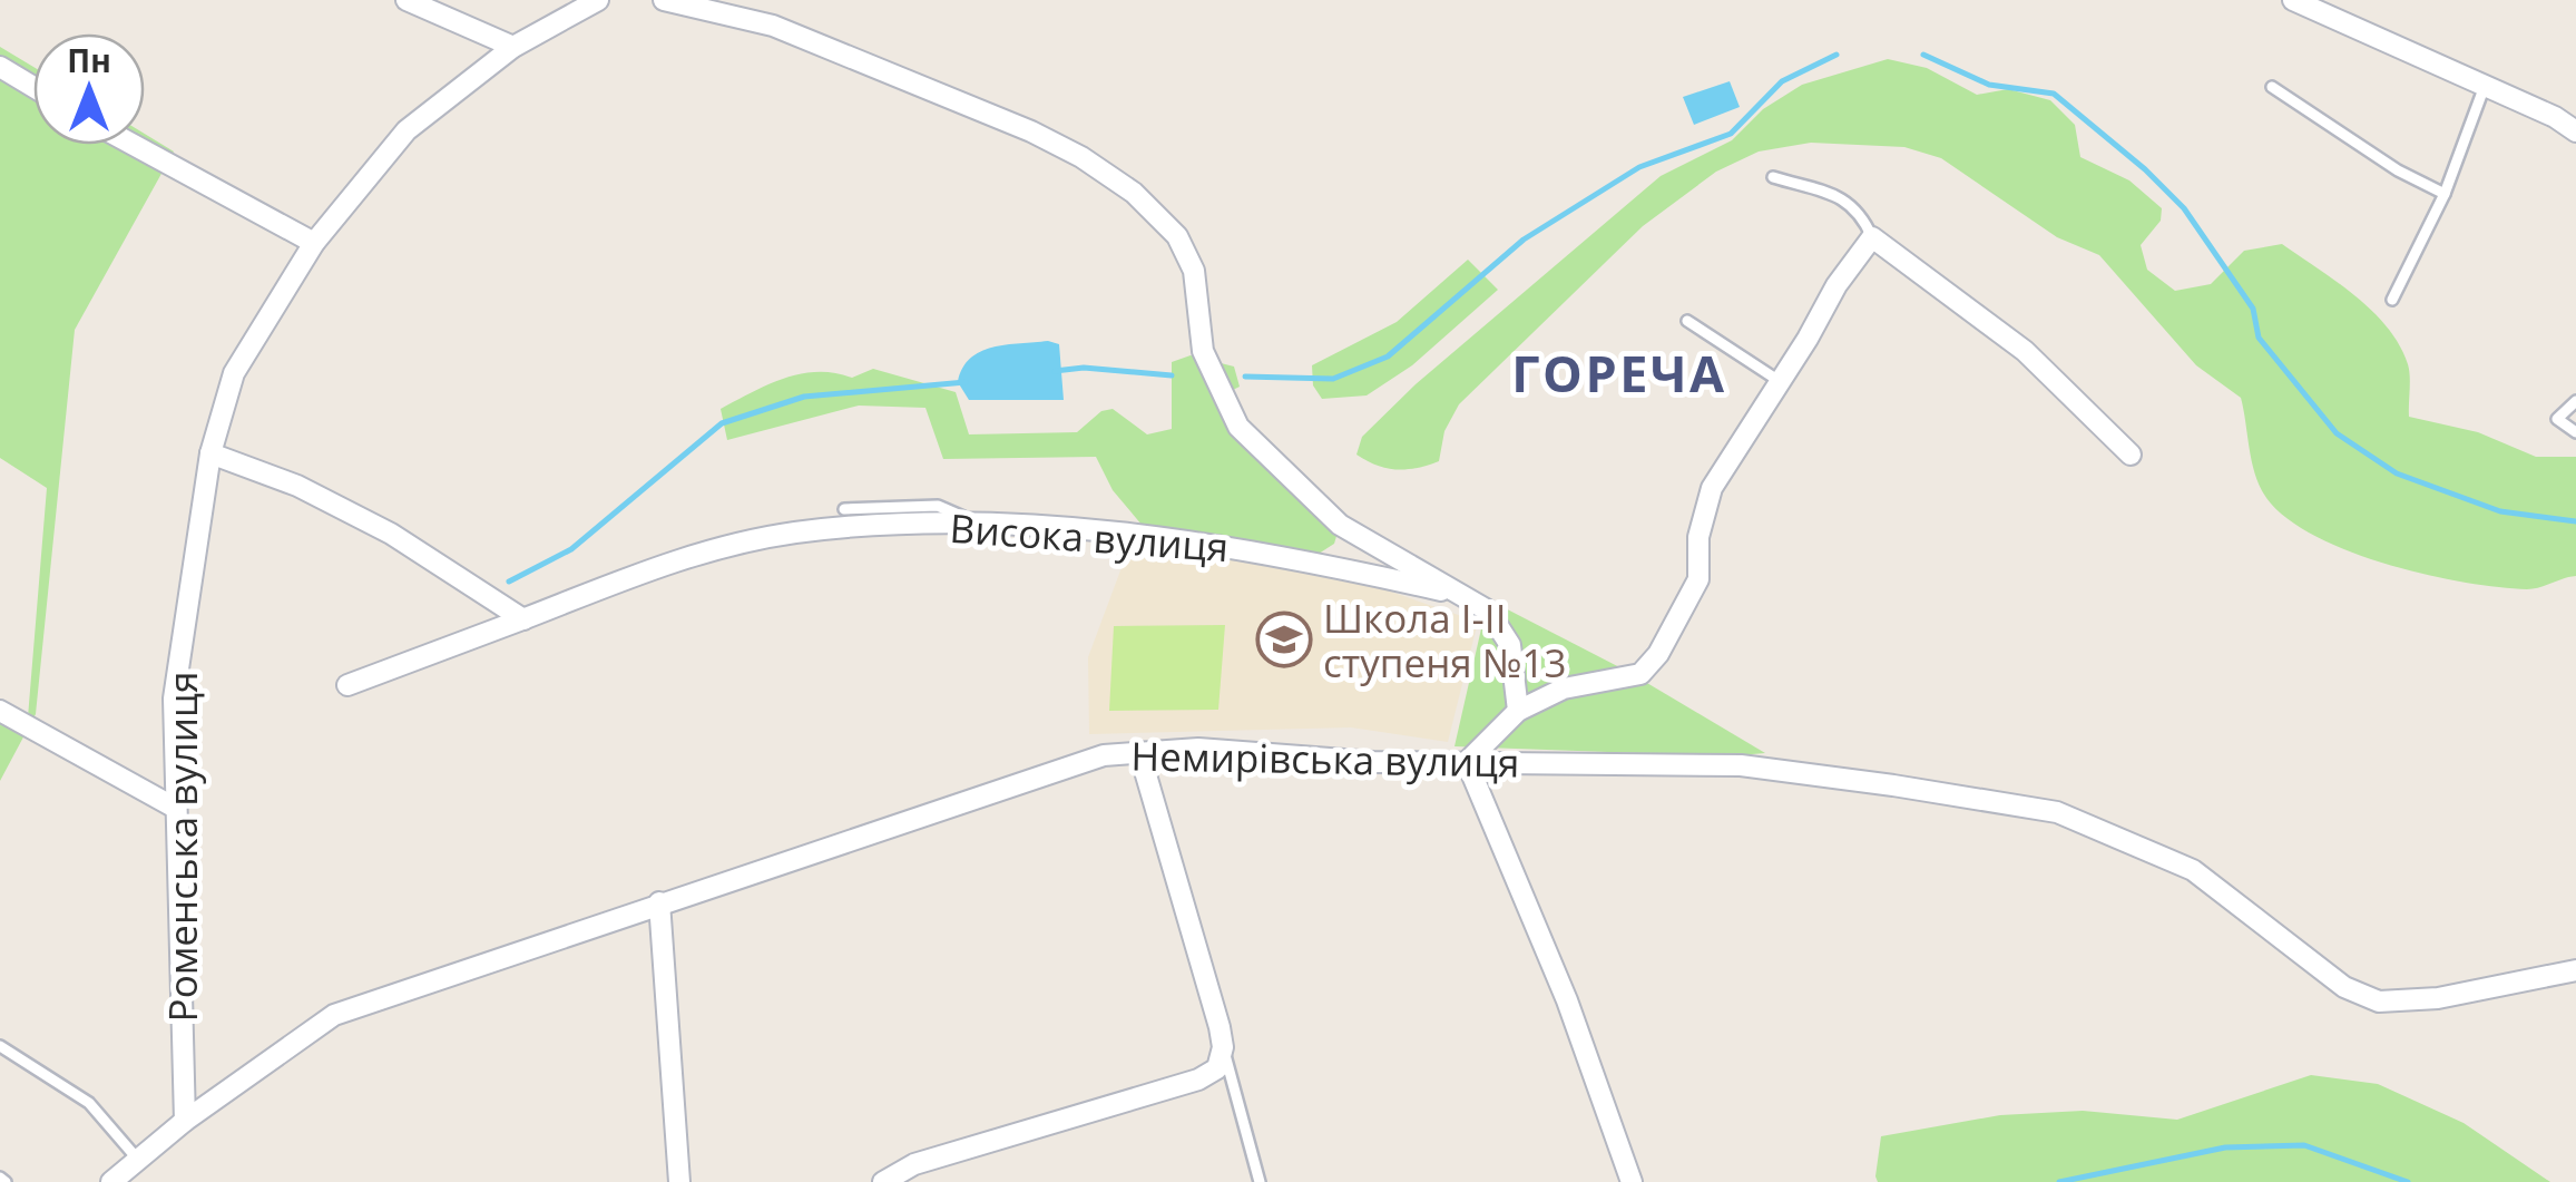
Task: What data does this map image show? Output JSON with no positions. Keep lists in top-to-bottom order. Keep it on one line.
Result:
{"streets":{"street":["Висока вулиця","Немирівська вулиця","Роменська вулиця"]},"crossings":[["Немирівська вулиця","Роменська вулиця"]],"districts":["ГОРЕЧА"],"places":{"school or university":["Школа I-II ступеня №13"]},"north":"top"}
